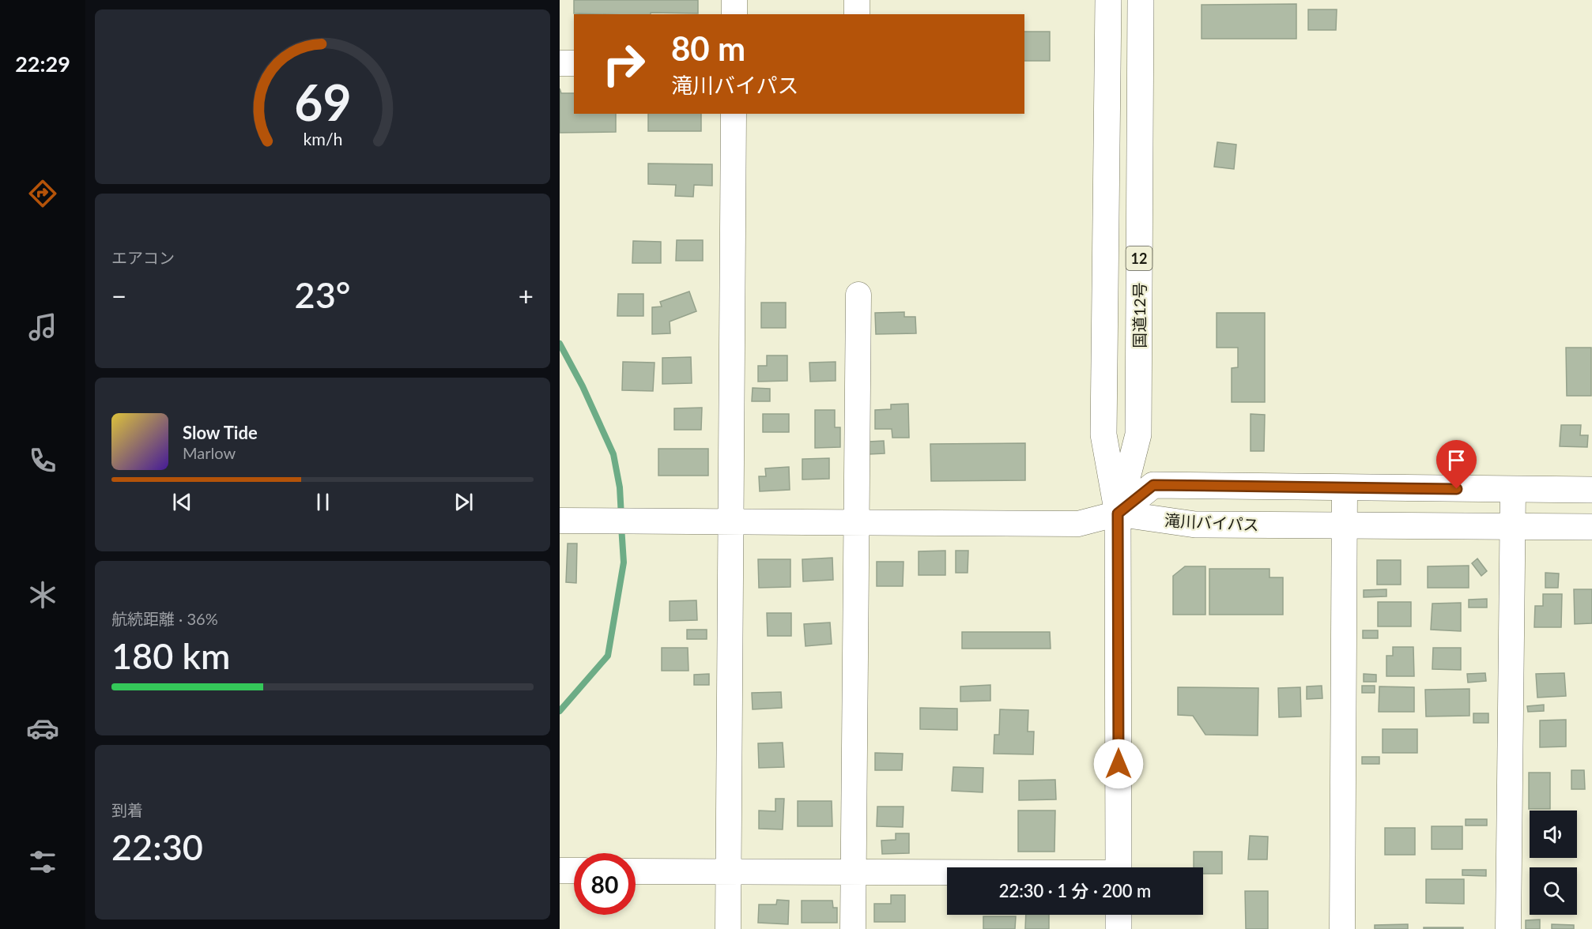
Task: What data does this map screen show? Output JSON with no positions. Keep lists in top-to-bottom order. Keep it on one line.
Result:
{"streets":{"highway":["12","国道12号","滝川バイパス"]},"crossings":[["国道12号","滝川バイパス"]],"page":{"tabs":"22:29","turn":["80 m","滝川バイパス"],"tile":["エアコン",["航続距離 · 36%","180 km"],["到着","22:30"]],"heat":["−","23°","+"],"song":["Slow Tide","Marlow"],"limit":"80","trip":"22:30 · 1 分 · 200 m","gauge":["69","km/h"]}}
